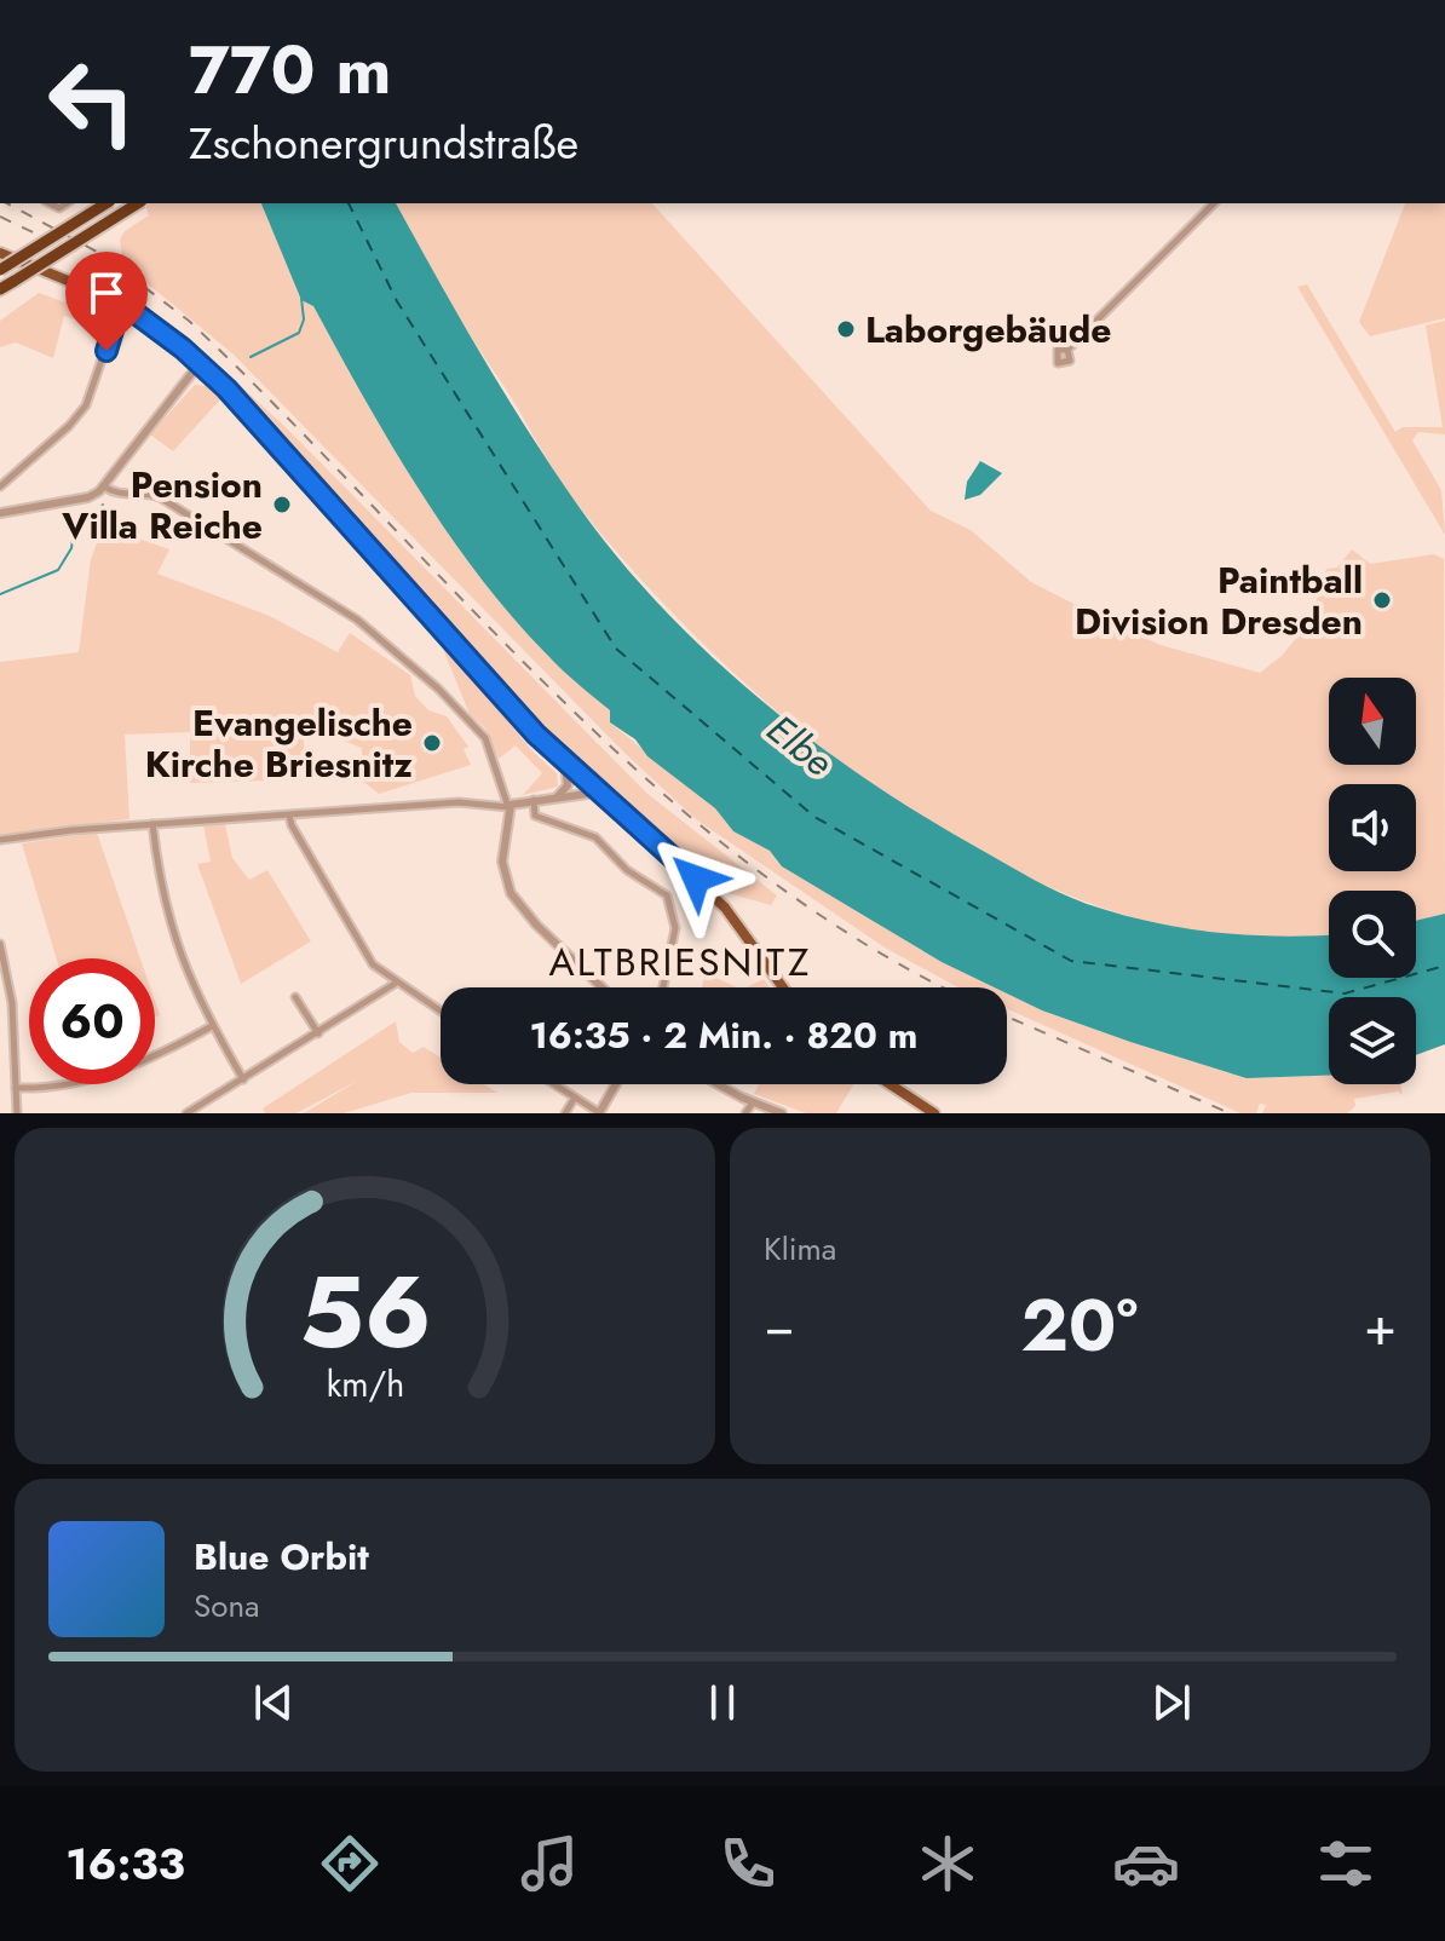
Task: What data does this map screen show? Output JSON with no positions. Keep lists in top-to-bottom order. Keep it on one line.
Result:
{"districts":["ALTBRIESNITZ"],"water":["Elbe"],"places":["Laborgebäude","Pension Villa Reiche","Paintball Division Dresden","Evangelische Kirche Briesnitz"],"north":"top","page":{"turn":["770 m","Zschonergrundstraße"],"limit":"60","trip":"16:35 · 2 Min. · 820 m","tile":"Klima","heat":["−","20°","+"],"song":["Blue Orbit","Sona"],"tabs":"16:33","gauge":["56","km/h"]}}
